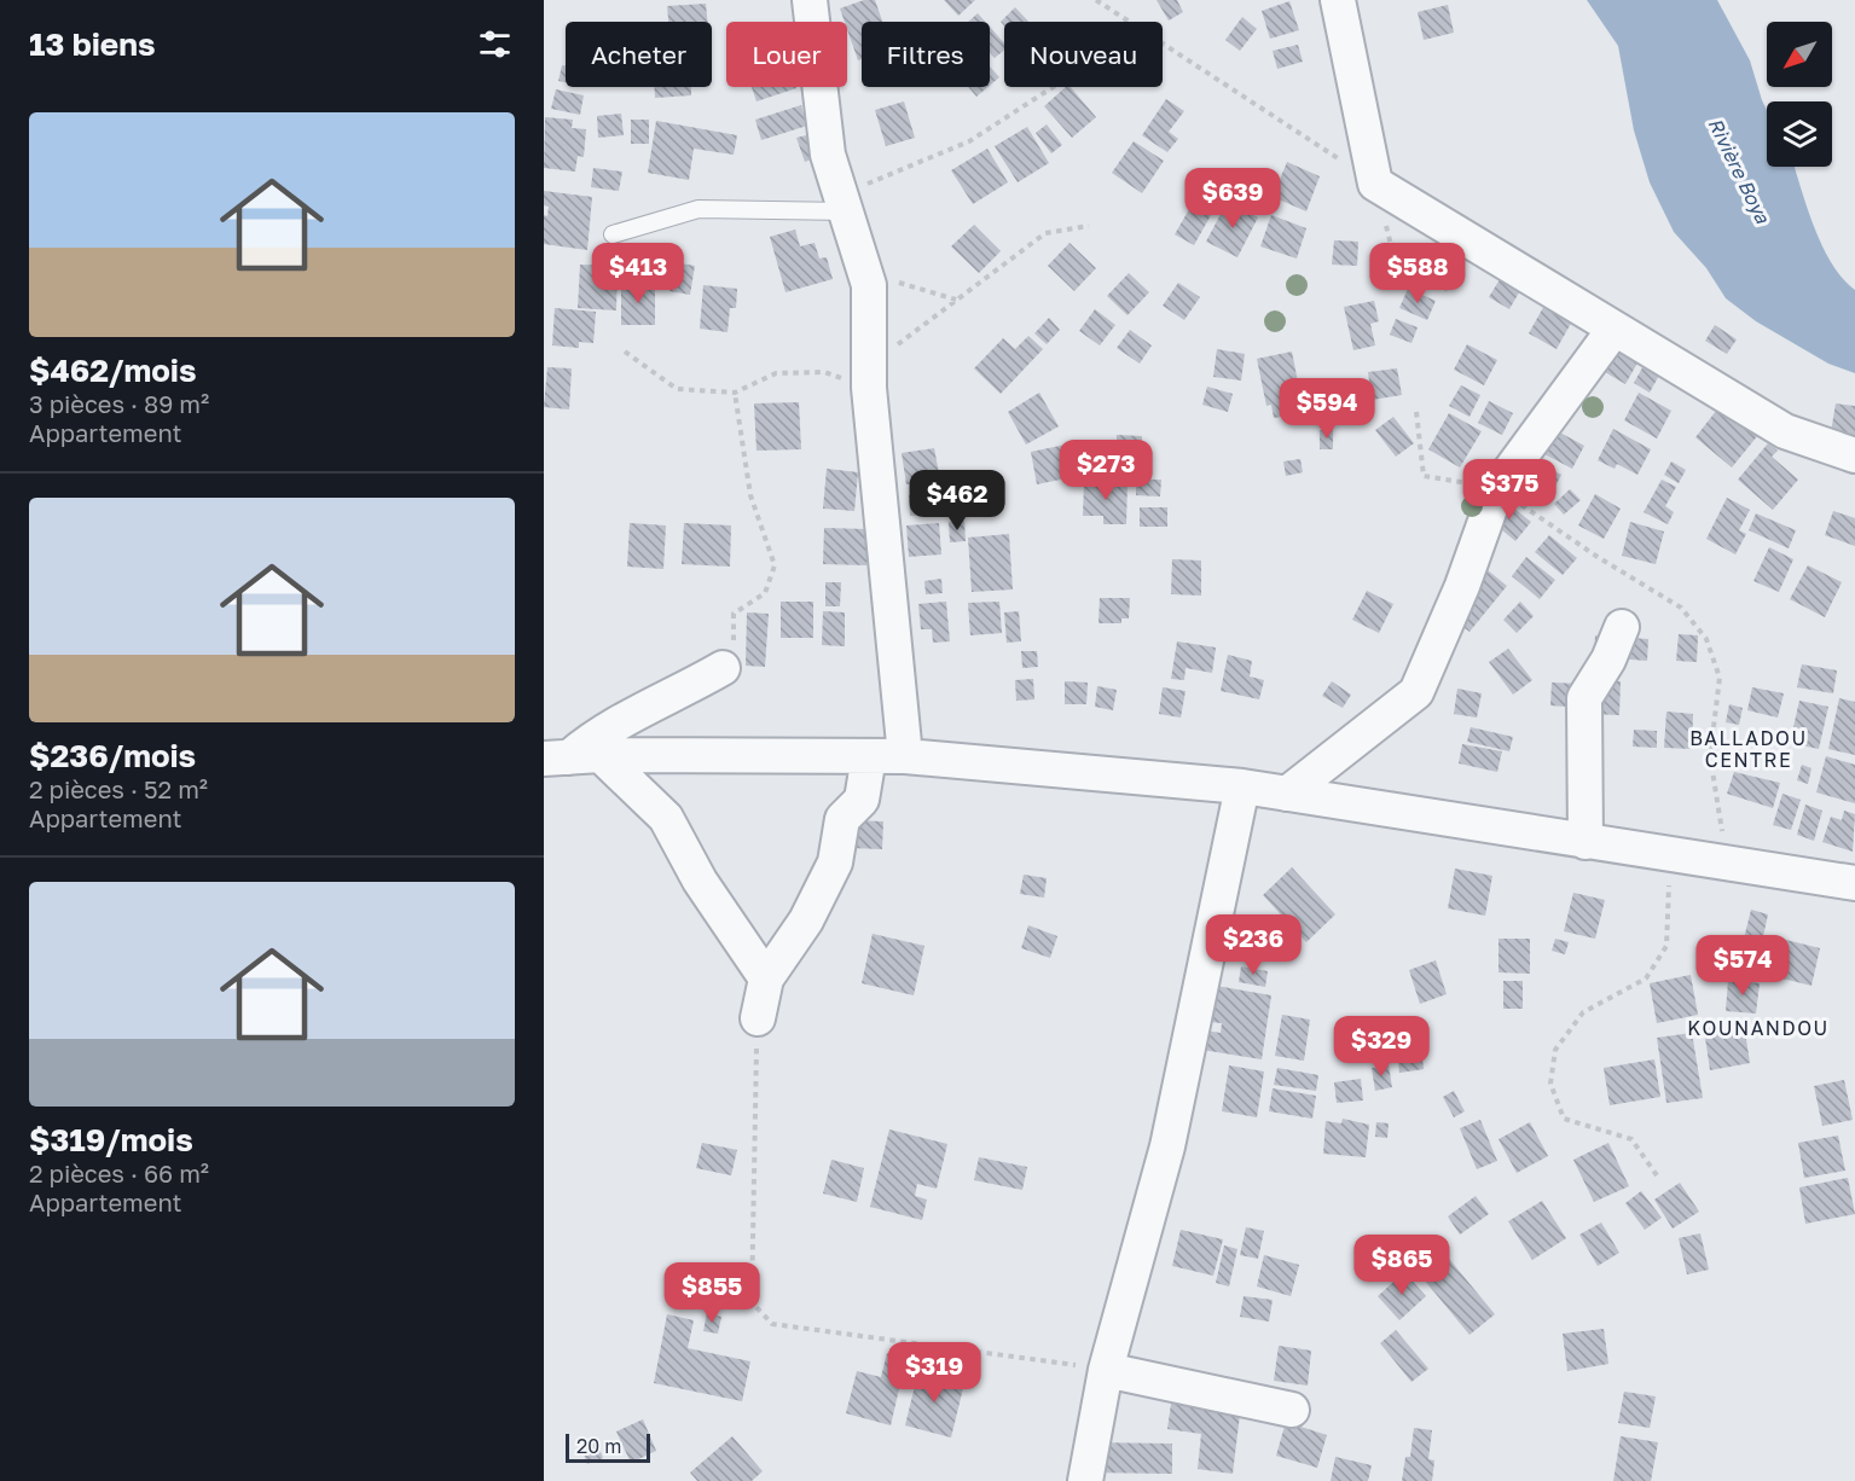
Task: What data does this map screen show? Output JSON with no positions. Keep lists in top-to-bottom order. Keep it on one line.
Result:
{"districts":["BALLADOU CENTRE","KOUNANDOU"],"water":["Rivière Boya"],"scale_bar":"20 m","north":"bottom left","page":{"heading":"13 biens","chip":["Acheter","Louer","Filtres","Nouveau"],"list":[{"name":"$462/mois","note":"3 pièces · 89 m² · Appartement"},{"name":"$236/mois","note":"2 pièces · 52 m² · Appartement"},{"name":"$319/mois","note":"2 pièces · 66 m² · Appartement"}],"price":["$639","$413","$588","$594","$273","$375","$462","$236","$574","$329","$865","$855","$319"],"scale":"20 m"}}
